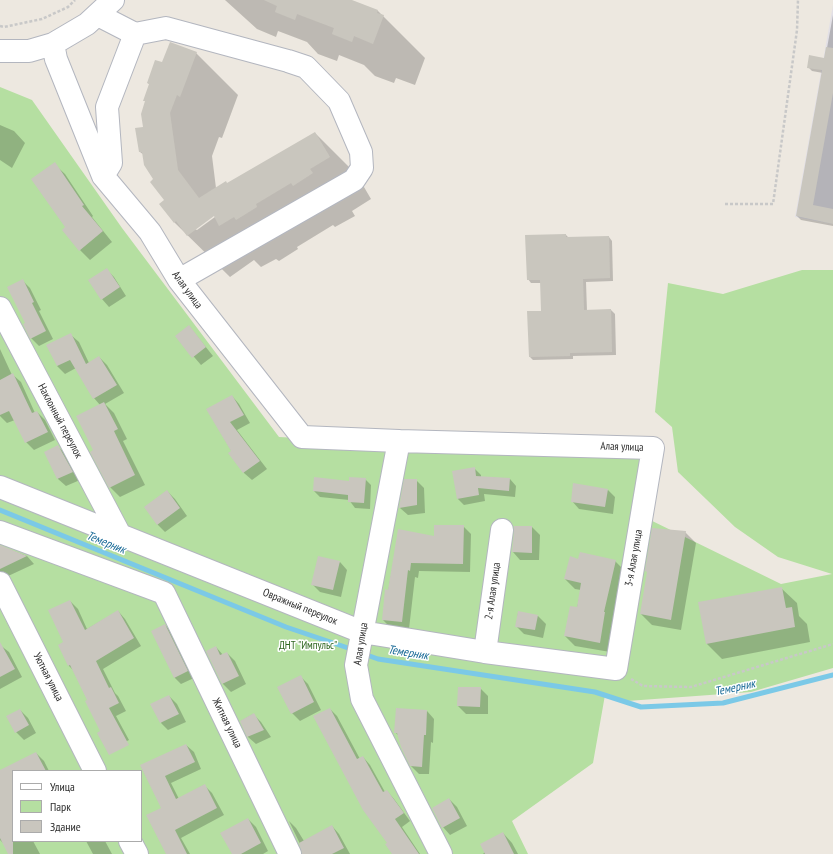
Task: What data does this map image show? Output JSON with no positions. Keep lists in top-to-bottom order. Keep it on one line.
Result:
{"streets":{"street":["Алая улица","Наклонный переулок","3-я Алая улица","2-я Алая улица","Овражный переулок","Уютная улица","Житная улица"]},"crossings":[["Алая улица","3-я Алая улица"],["Алая улица","Овражный переулок"],["Наклонный переулок","Овражный переулок"],["3-я Алая улица","Овражный переулок"],["2-я Алая улица","Овражный переулок"]],"water":["Темерник"],"parks":["ДНТ \"Импульс\""],"legend":["Улица","Парк","Здание"]}
